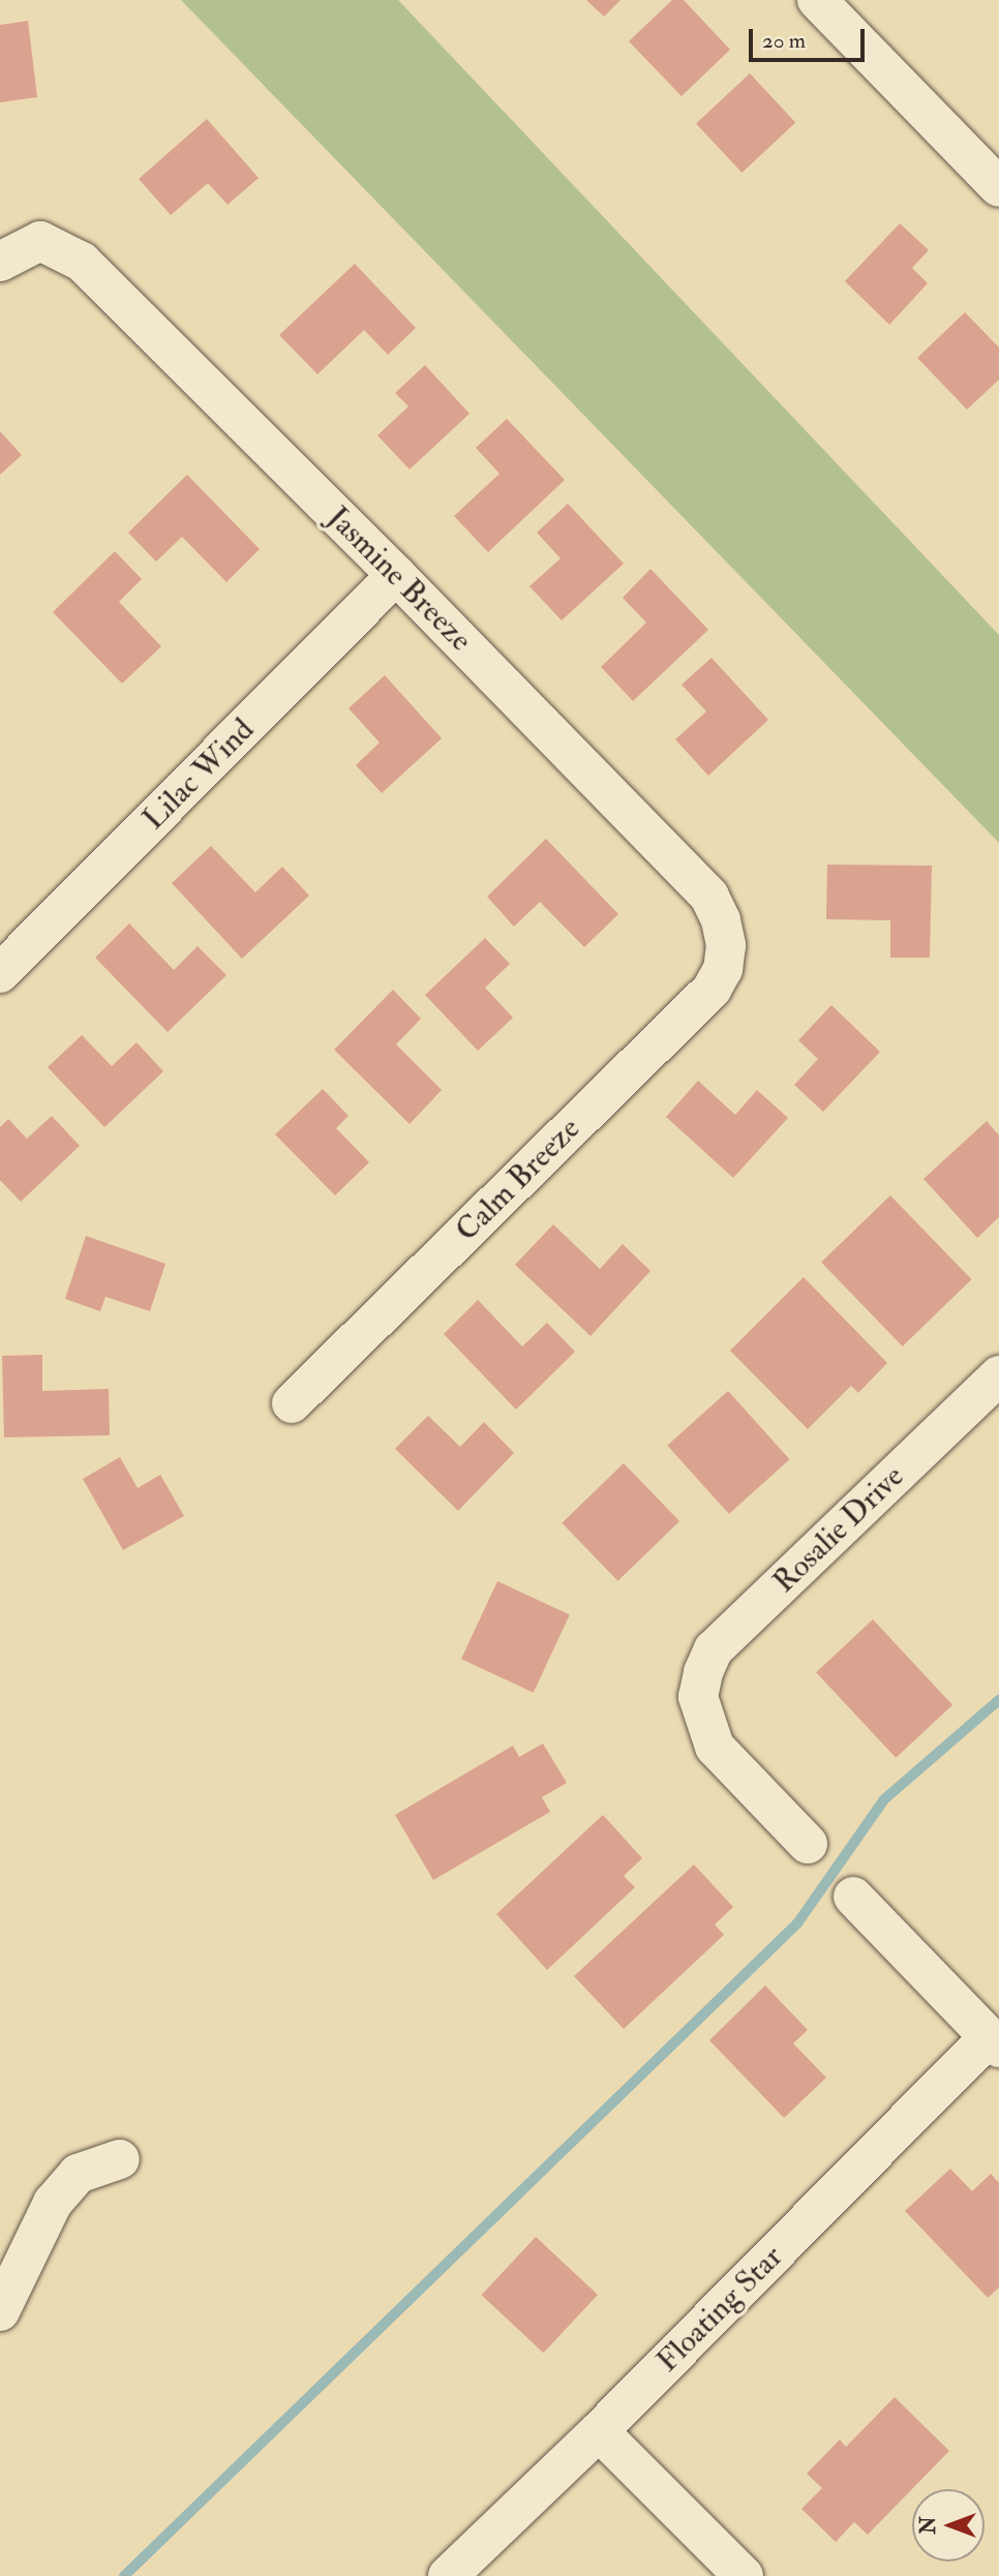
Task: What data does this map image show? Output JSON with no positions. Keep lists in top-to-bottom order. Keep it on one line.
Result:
{"streets":{"street":["Jasmine Breeze","Lilac Wind","Calm Breeze","Rosalie Drive","Floating Star"]},"crossings":[["Jasmine Breeze","Lilac Wind"],["Jasmine Breeze","Calm Breeze"]],"scale_bar":"20 m","north":"left"}
